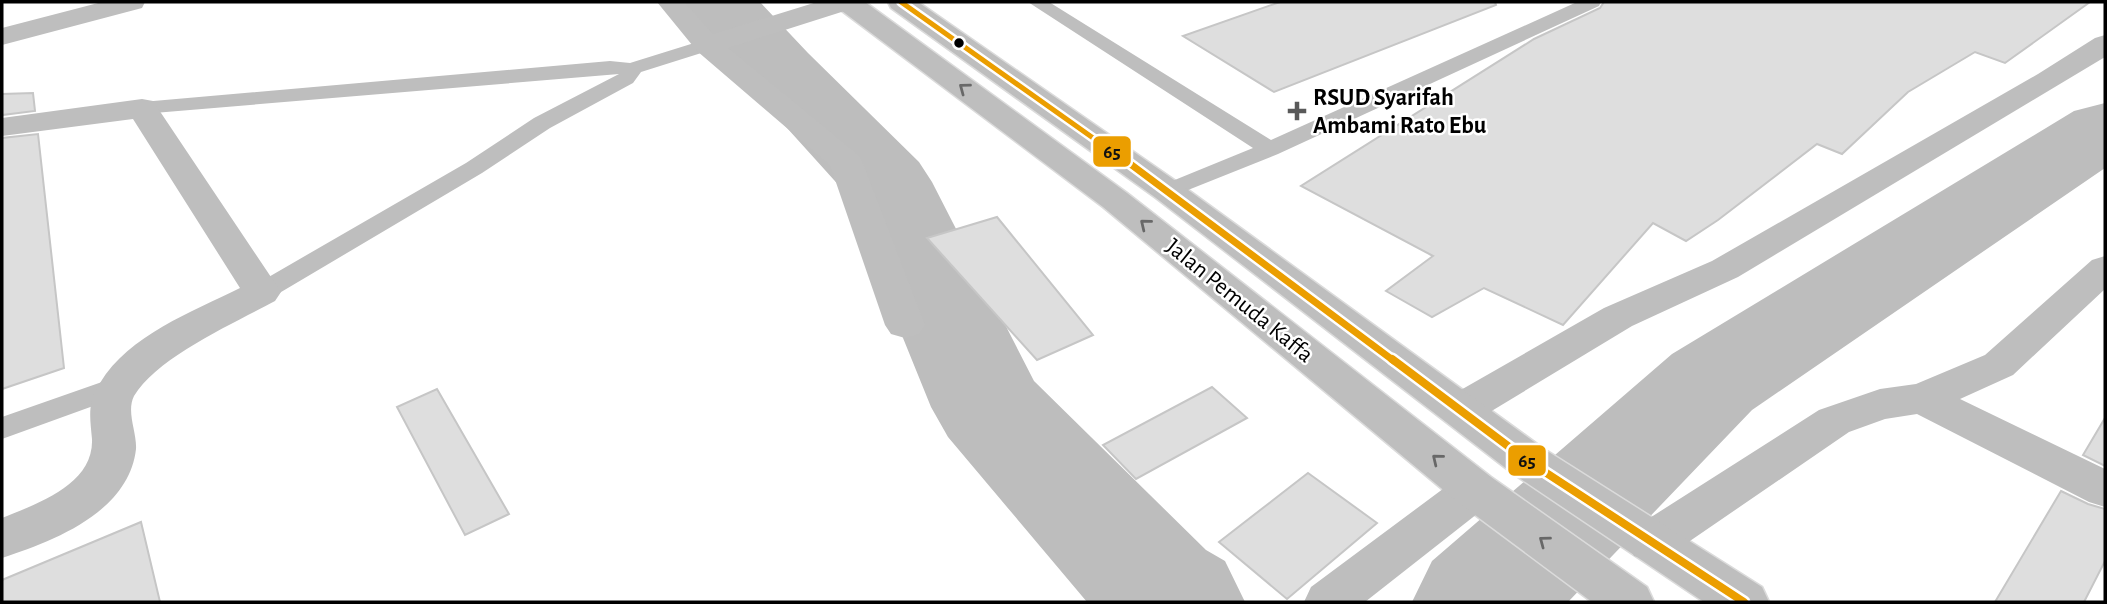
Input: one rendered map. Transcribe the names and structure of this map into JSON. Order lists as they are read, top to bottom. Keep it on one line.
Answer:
{"streets":{"main road":["Jalan Pemuda Kaffa"]},"places":{"health":["RSUD Syarifah Ambami Rato Ebu"]},"lines":["transit line 65"]}
